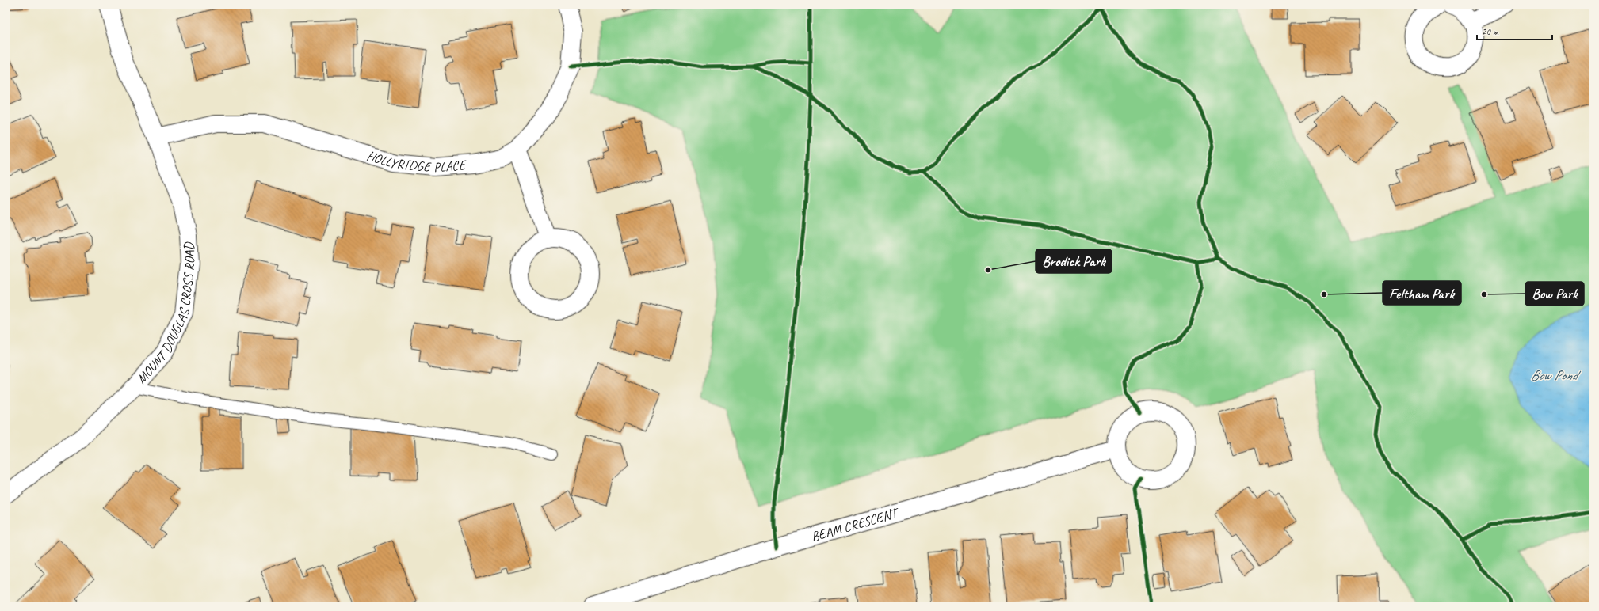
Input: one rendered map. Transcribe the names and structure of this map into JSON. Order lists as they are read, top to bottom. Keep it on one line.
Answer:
{"streets":{"street":["HOLLYRIDGE PLACE","MOUNT DOUGLAS CROSS ROAD","BEAM CRESCENT"]},"crossings":[["HOLLYRIDGE PLACE","MOUNT DOUGLAS CROSS ROAD"]],"water":["Bow Pond"],"places":["Brodick Park","Feltham Park","Bow Park"],"scale_bar":"20 m"}
